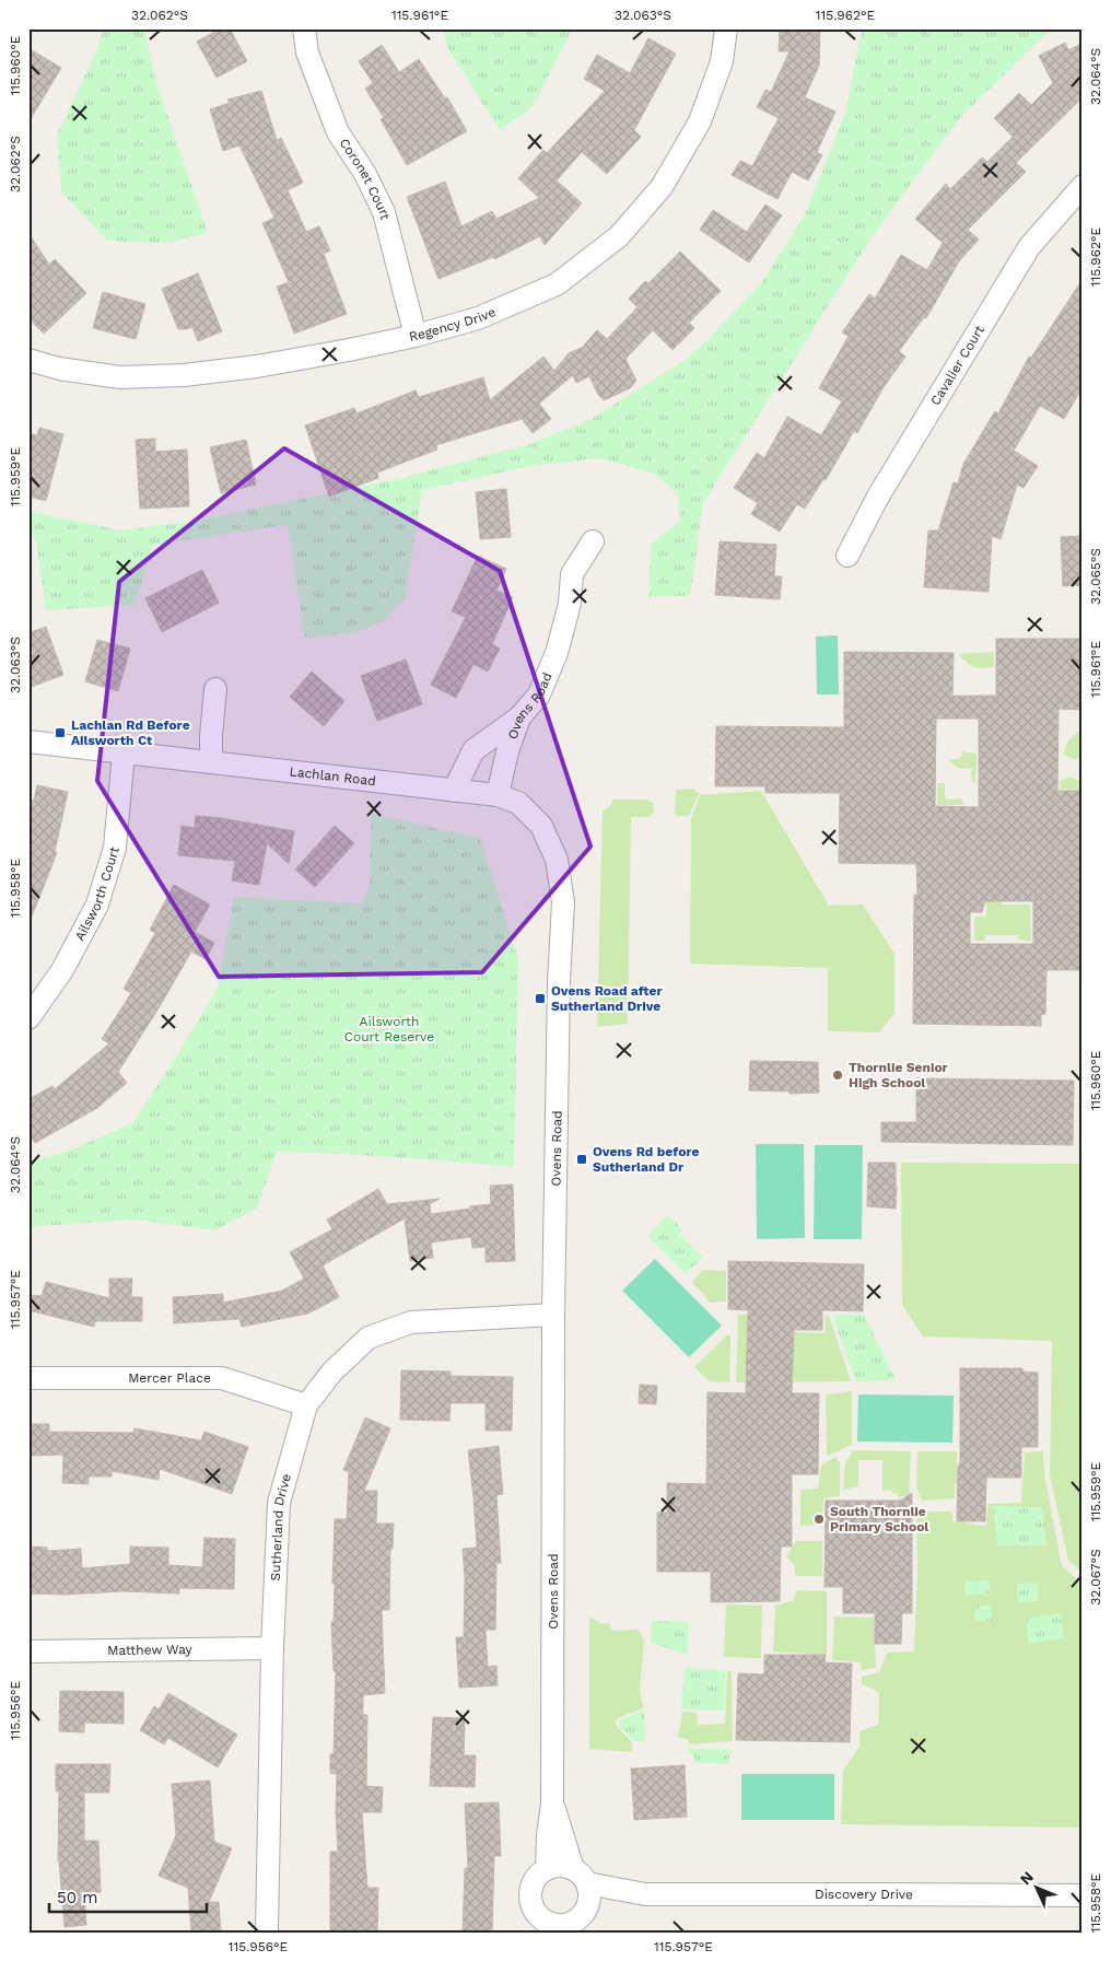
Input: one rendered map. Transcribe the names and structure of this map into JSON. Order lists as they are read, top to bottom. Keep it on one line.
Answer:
{"streets":{"street":["Coronet Court","Regency Drive","Cavalier Court","Ovens Road","Lachlan Road","Ailsworth Court","Mercer Place","Sutherland Drive","Matthew Way","Discovery Drive"]},"crossings":[["Coronet Court","Regency Drive"],["Ovens Road","Lachlan Road"],["Ovens Road","Sutherland Drive"],["Ovens Road","Discovery Drive"],["Lachlan Road","Ailsworth Court"],["Mercer Place","Sutherland Drive"],["Sutherland Drive","Matthew Way"]],"parks":["Ailsworth Court Reserve"],"places":{"transit":["Lachlan Rd Before Ailsworth Ct","Ovens Road after Sutherland Drive","Ovens Rd before Sutherland Dr"],"other":["Thornlie Senior High School","South Thornlie Primary School"]},"scale_bar":"50 m","north":"top left","coordinates":["32.062°S","115.961°E","32.063°S","115.962°E","115.960°E","32.064°S","115.959°E","32.065°S","115.958°E","115.957°E","32.067°S","115.956°E"]}
